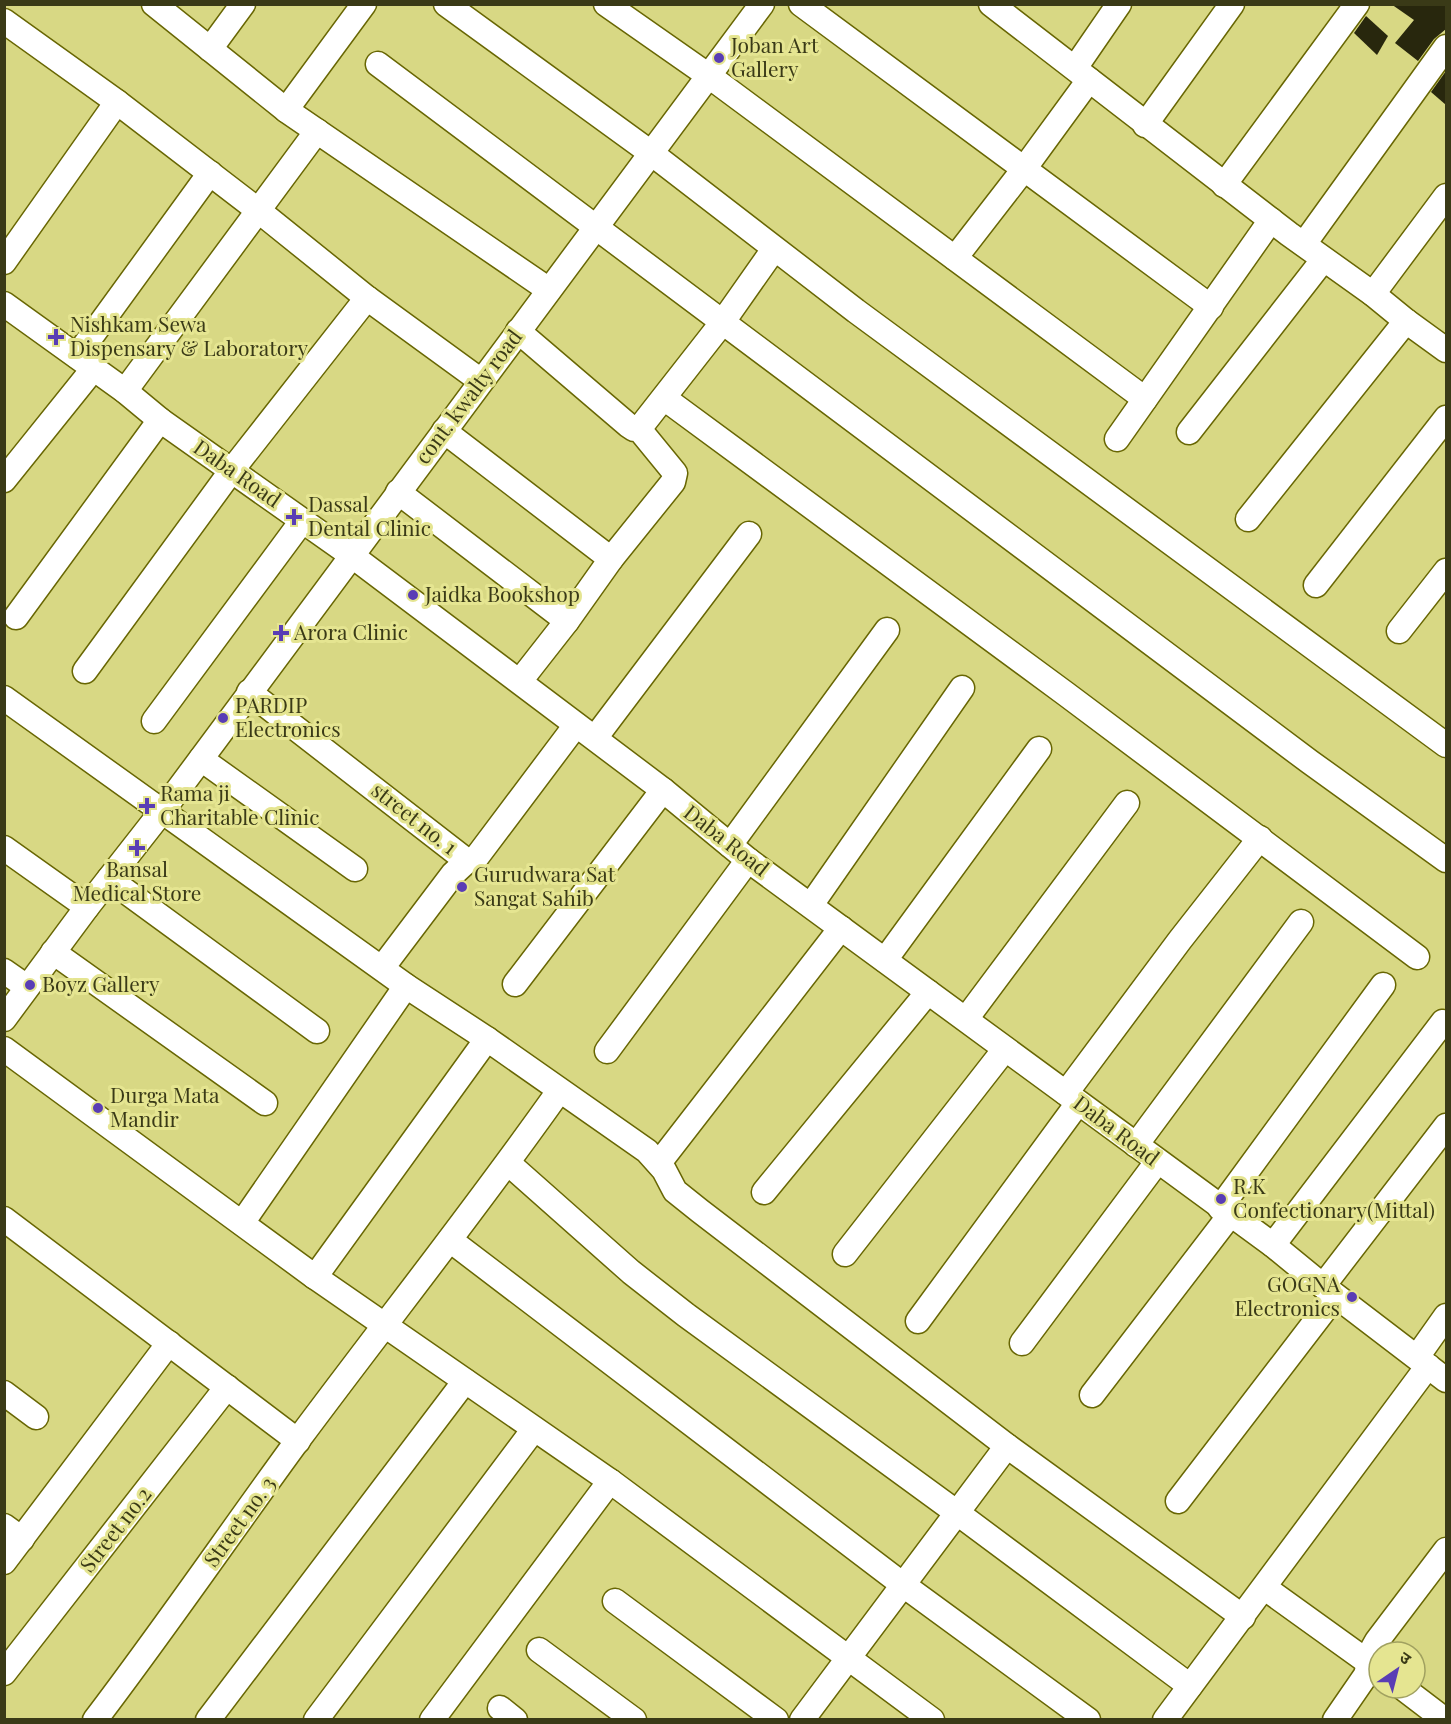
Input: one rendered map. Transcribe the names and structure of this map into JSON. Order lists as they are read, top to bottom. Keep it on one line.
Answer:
{"streets":{"street":["cont. kwalty road","Daba Road","street no. 1","Street no. 3","Street no.2"]},"crossings":[["cont. kwalty road","Daba Road"],["cont. kwalty road","street no. 1"],["Daba Road","street no. 1"]],"places":{"other":["Joban Art Gallery","Jaidka Bookshop","PARDIP Electronics","Gurudwara Sat Sangat Sahib","Boyz Gallery","Durga Mata Mandir","R.K Confectionary(Mittal)","GOGNA Electronics"],"health":["Nishkam Sewa Dispensary & Laboratory","Dassal Dental Clinic","Arora Clinic","Rama ji Charitable Clinic","Bansal Medical Store"]},"north":"top right"}
